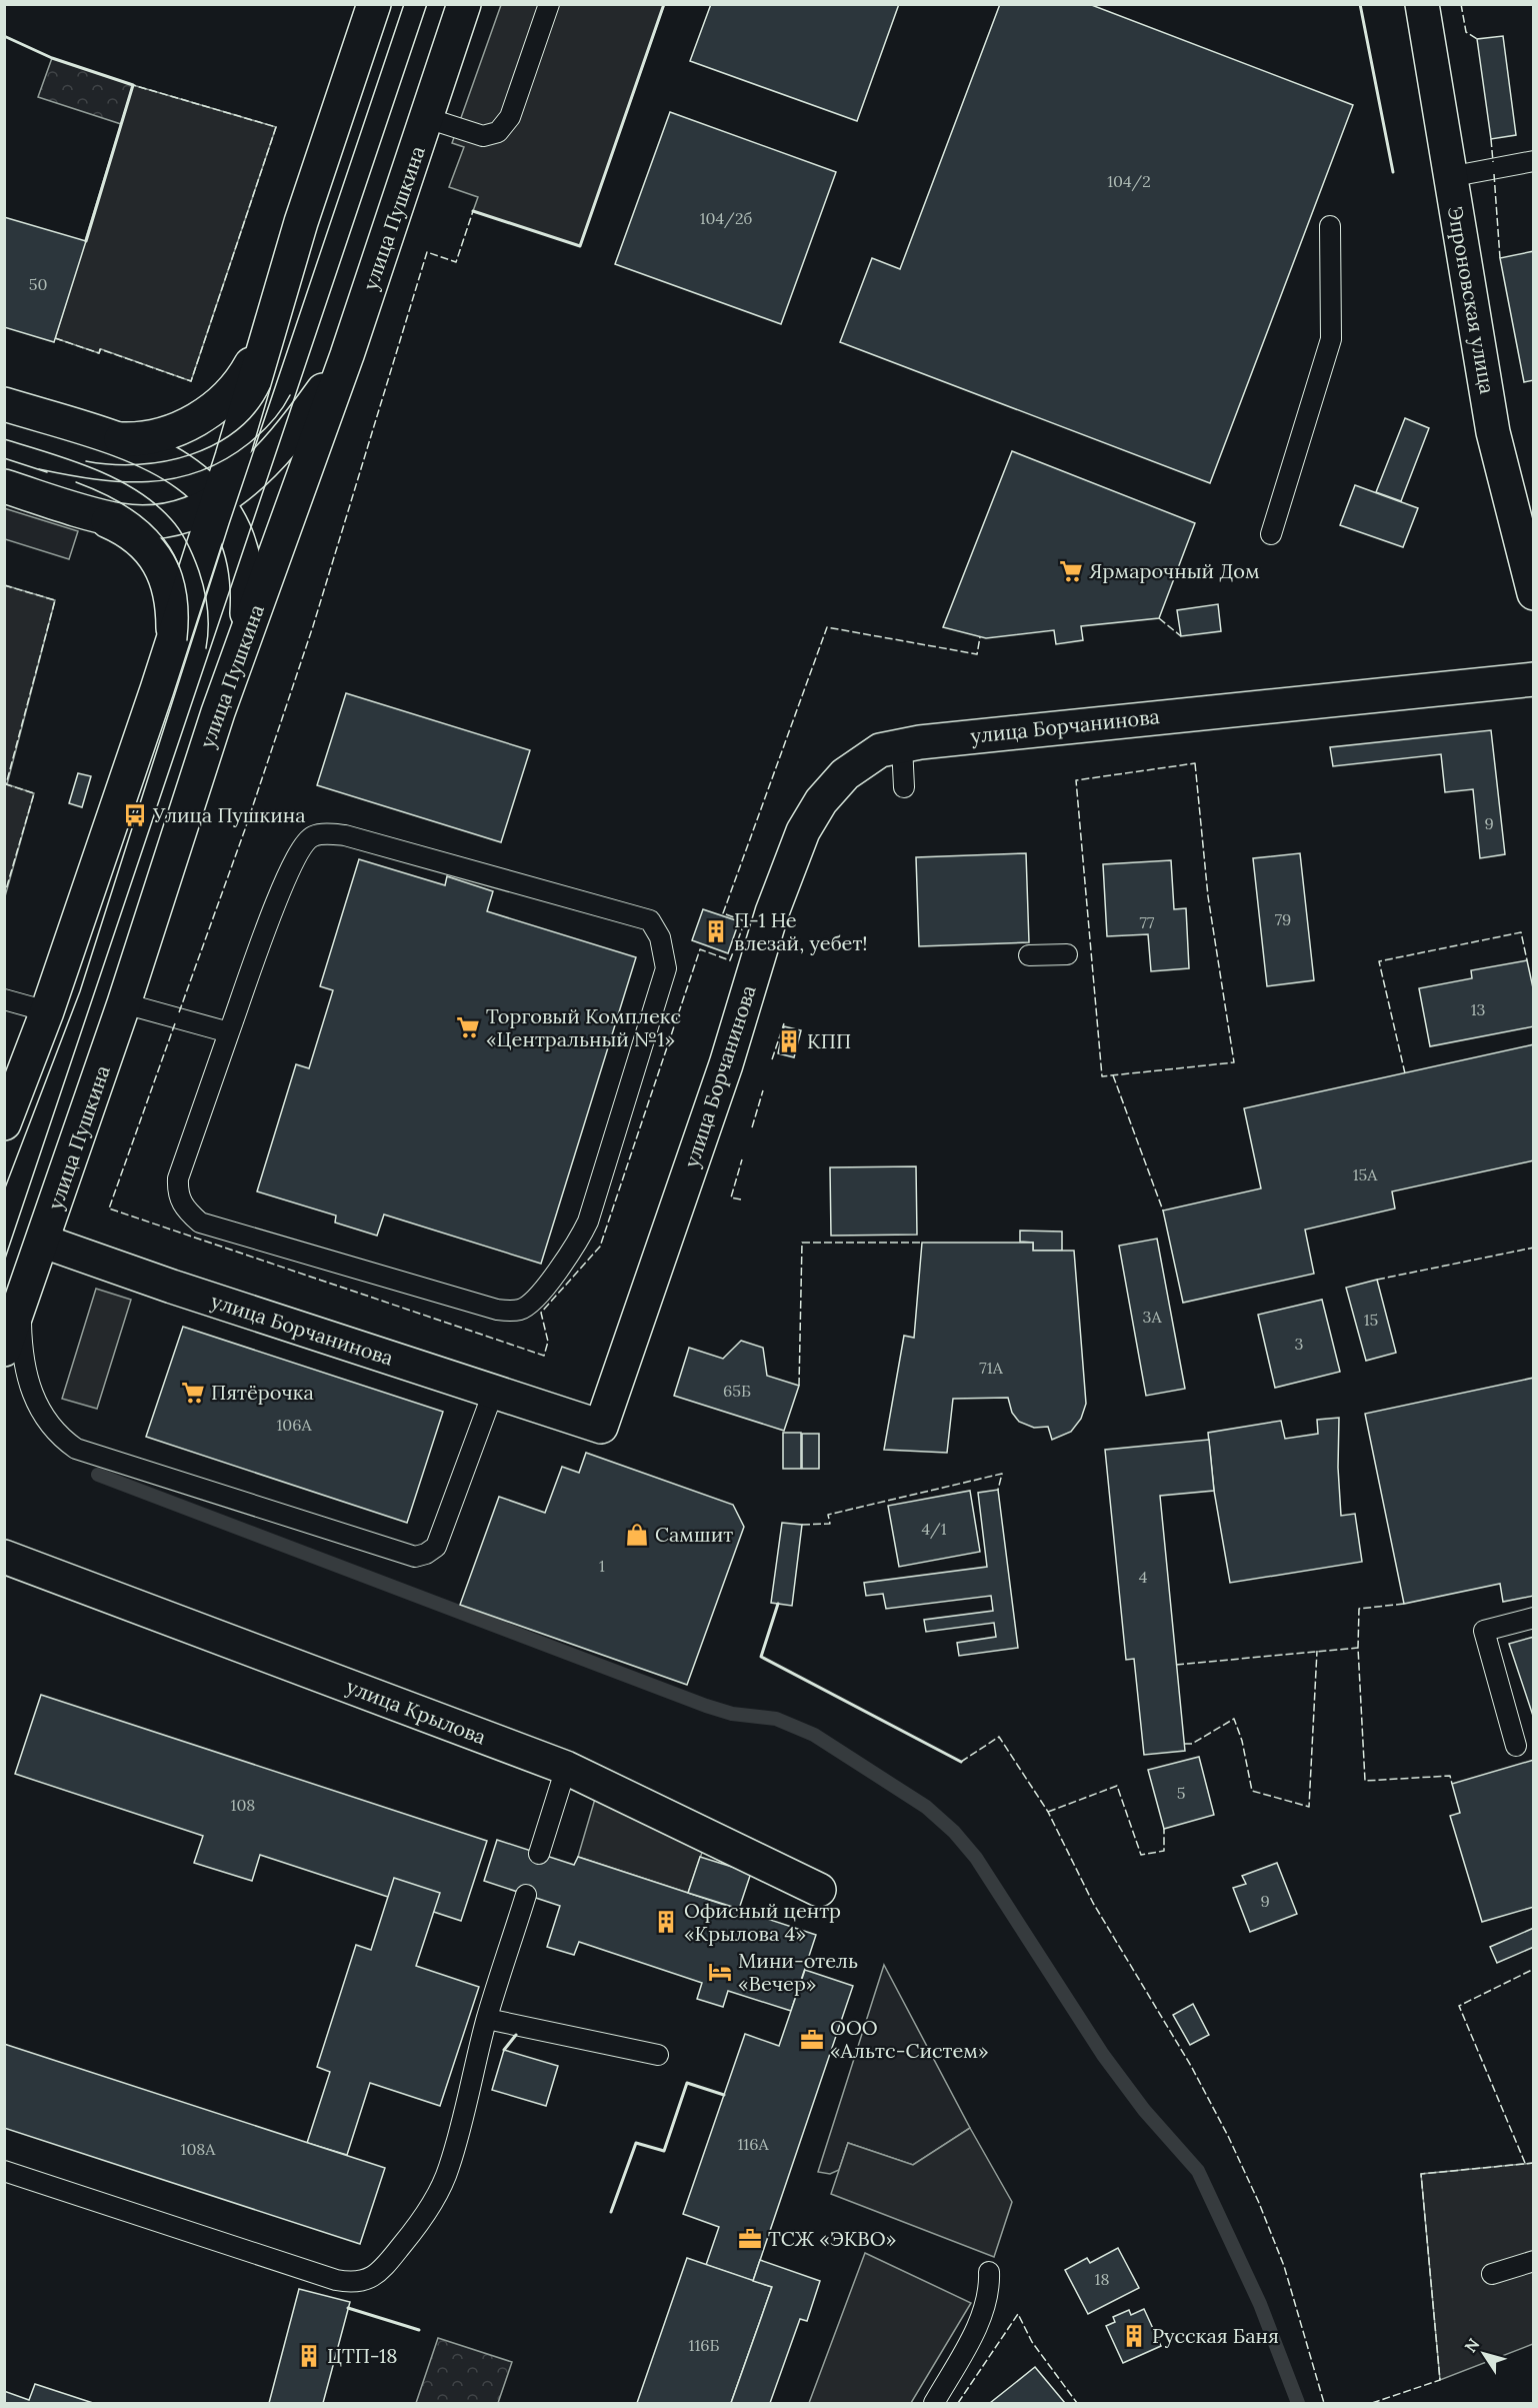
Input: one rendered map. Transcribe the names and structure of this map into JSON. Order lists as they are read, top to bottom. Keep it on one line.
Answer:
{"streets":{"main road":["улица Пушкина","Эпроновская улица","улица Борчанинова","улица Крылова"]},"crossings":[["улица Пушкина","улица Борчанинова"]],"places":{"supermarket":["Ярмарочный Дом","Торговый Комплекс «Центральный №1»","Пятёрочка"],"bus stop":["Улица Пушкина"],"building":["П-1 Не влезай, уебет!","КПП","Офисный центр «Крылова 4»","Русская Баня","ЦТП-18"],"shop":["Самшит"],"hotel":["Мини-отель «Вечер»"],"office":["ООО «Альтс-Систем»","ТСЖ «ЭКВО»"]},"house_numbers":["104/2","104/2б","50","9","79","77","13","15А","3А","15","3","71А","65Б","106А","4/1","1","4","5","108","9","116А","108А","18","116Б"],"north":"top left"}
